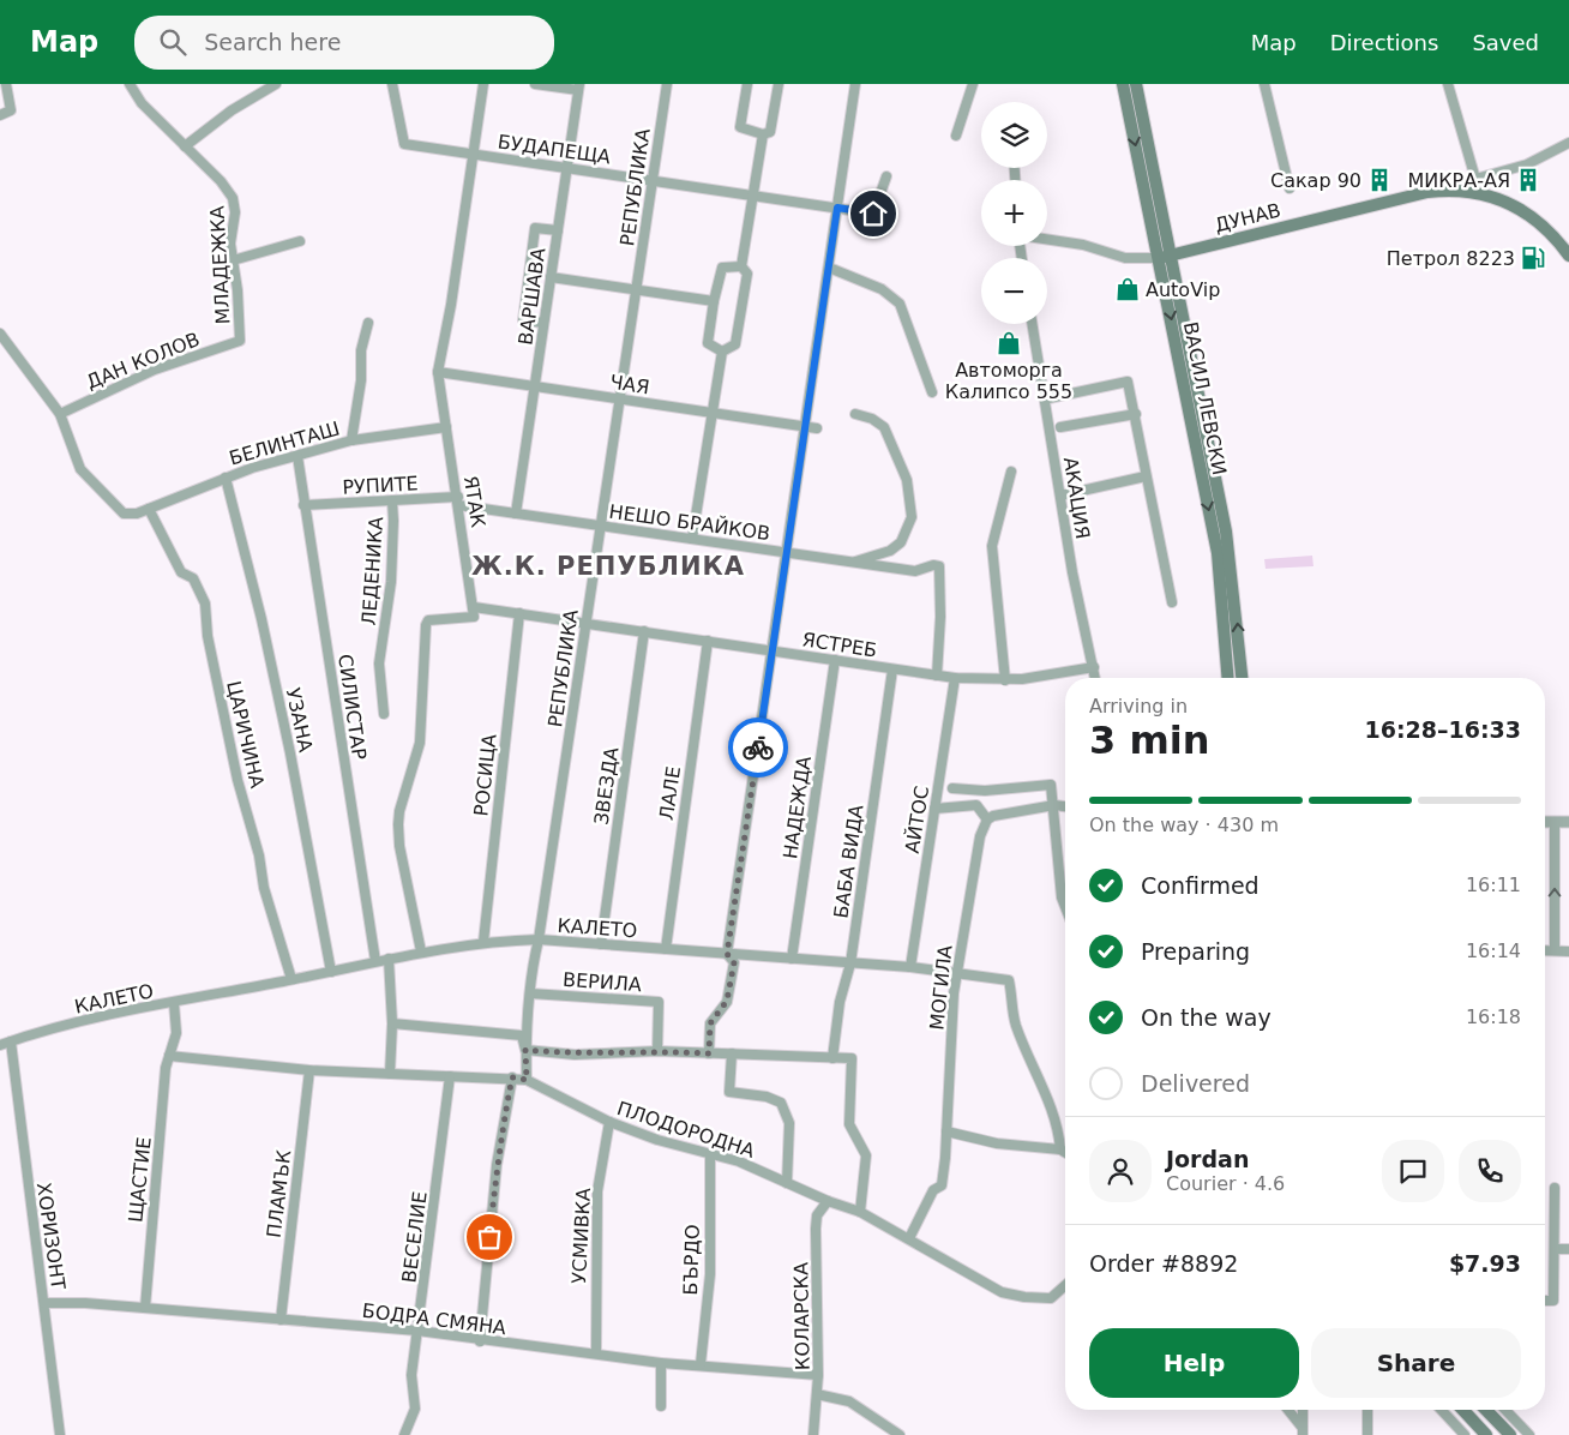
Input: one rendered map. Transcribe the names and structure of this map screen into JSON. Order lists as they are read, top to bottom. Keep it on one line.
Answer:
{"streets":{"main road":["ДУНАВ","ВАСИЛ ЛЕВСКИ"],"street":["БУДАПЕЩА","РЕПУБЛИКА","МЛАДЕЖКА","ВАРШАВА","ДАН КОЛОВ","ЧАЯ","БЕЛИНТАШ","РУПИТЕ","АКАЦИЯ","ЯТАК","НЕШО БРАЙКОВ","ЛЕДЕНИКА","ЯСТРЕБ","СИЛИСТАР","УЗАНА","ЦАРИЧИНА","РОСИЦА","ЗВЕЗДА","ЛАЛЕ","НАДЕЖДА","АЙТОС","БАБА ВИДА","КАЛЕТО","ВЕРИЛА","МОГИЛА","ПЛОДОРОДНА","ЩАСТИЕ","ПЛАМЪК","ХОРИЗОНТ","УСМИВКА","ВЕСЕЛИЕ","БЪРДО","КОЛАРСКА","БОДРА СМЯНА"]},"crossings":[["БУДАПЕЩА","РЕПУБЛИКА"],["БУДАПЕЩА","ВАРШАВА"],["БУДАПЕЩА","ЯТАК"],["РЕПУБЛИКА","ЧАЯ"],["РЕПУБЛИКА","НЕШО БРАЙКОВ"],["РЕПУБЛИКА","ЯСТРЕБ"],["РЕПУБЛИКА","КАЛЕТО"],["РЕПУБЛИКА","ВЕРИЛА"],["РЕПУБЛИКА","ПЛОДОРОДНА"],["ДУНАВ","ВАСИЛ ЛЕВСКИ"],["МЛАДЕЖКА","ДАН КОЛОВ"],["ВАРШАВА","ЧАЯ"],["ВАРШАВА","НЕШО БРАЙКОВ"],["ДАН КОЛОВ","БЕЛИНТАШ"],["ЧАЯ","ЯТАК"],["БЕЛИНТАШ","ЯТАК"],["БЕЛИНТАШ","СИЛИСТАР"],["БЕЛИНТАШ","УЗАНА"],["БЕЛИНТАШ","ЦАРИЧИНА"],["РУПИТЕ","ЯТАК"],["РУПИТЕ","НЕШО БРАЙКОВ"],["РУПИТЕ","ЛЕДЕНИКА"],["РУПИТЕ","СИЛИСТАР"],["АКАЦИЯ","ЯСТРЕБ"],["ЯТАК","НЕШО БРАЙКОВ"],["ЯТАК","ЯСТРЕБ"],["НЕШО БРАЙКОВ","ЯСТРЕБ"],["ЯСТРЕБ","РОСИЦА"],["ЯСТРЕБ","ЗВЕЗДА"],["ЯСТРЕБ","ЛАЛЕ"],["ЯСТРЕБ","НАДЕЖДА"],["ЯСТРЕБ","АЙТОС"],["ЯСТРЕБ","БАБА ВИДА"],["СИЛИСТАР","КАЛЕТО"],["УЗАНА","КАЛЕТО"],["ЦАРИЧИНА","КАЛЕТО"],["РОСИЦА","КАЛЕТО"],["ЗВЕЗДА","КАЛЕТО"],["ЛАЛЕ","КАЛЕТО"],["НАДЕЖДА","КАЛЕТО"],["АЙТОС","КАЛЕТО"],["БАБА ВИДА","КАЛЕТО"],["КАЛЕТО","МОГИЛА"],["КАЛЕТО","ЩАСТИЕ"],["КАЛЕТО","ХОРИЗОНТ"],["МОГИЛА","ПЛОДОРОДНА"],["ПЛОДОРОДНА","ЩАСТИЕ"],["ПЛОДОРОДНА","ПЛАМЪК"],["ПЛОДОРОДНА","УСМИВКА"],["ПЛОДОРОДНА","ВЕСЕЛИЕ"],["ПЛОДОРОДНА","БЪРДО"],["ПЛОДОРОДНА","КОЛАРСКА"],["ЩАСТИЕ","БОДРА СМЯНА"],["ПЛАМЪК","БОДРА СМЯНА"],["ХОРИЗОНТ","БОДРА СМЯНА"],["УСМИВКА","БОДРА СМЯНА"],["ВЕСЕЛИЕ","БОДРА СМЯНА"],["БЪРДО","БОДРА СМЯНА"],["КОЛАРСКА","БОДРА СМЯНА"]],"districts":["Ж.К. РЕПУБЛИКА"],"places":{"building":["Сакар 90","МИКРА-АЯ"],"fuel station":["Петрол 8223"],"shop":["AutoVip","Автоморга Калипсо 555"]},"page":{"header":"Map","search":"Search here","nav":["Map","Directions","Saved"],"map_buttons":["+","−"],"heading":["3 min","Arriving in","16:28–16:33"],"panel":["Jordan","Courier · 4.6","Order #8892","$7.93"],"bar":"On the way · 430 m","list":[["Confirmed","16:11"],["Preparing","16:14"],["On the way","16:18"],"Delivered"],"buttons":["Help","Share"]}}
